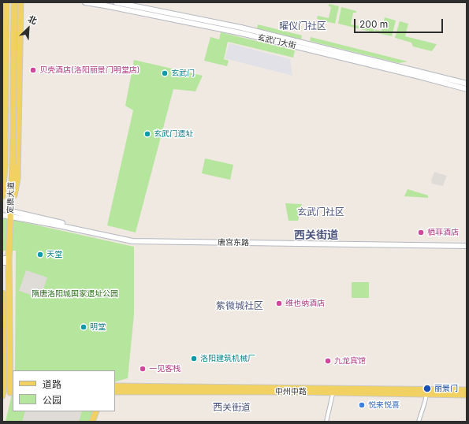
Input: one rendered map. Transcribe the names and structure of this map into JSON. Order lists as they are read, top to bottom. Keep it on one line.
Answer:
{"streets":{"main road":["定鼎大道","中州中路"],"street":["玄武门大街","唐宫东路"]},"crossings":[["定鼎大道","唐宫东路"]],"districts":["曜仪门社区","玄武门社区","西关街道","紫微城社区","西关街道"],"parks":["隋唐洛阳城国家遗址公园"],"places":["贝壳酒店(洛阳丽景门明堂店)","玄武门","玄武门遗址","栖菲酒店","天堂","维也纳酒店","明堂","洛阳建筑机械厂","九龙宾馆","一见客栈","丽景门","悦来悦喜"],"legend":["道路","公园"],"scale_bar":"200 m","north":"top right"}
